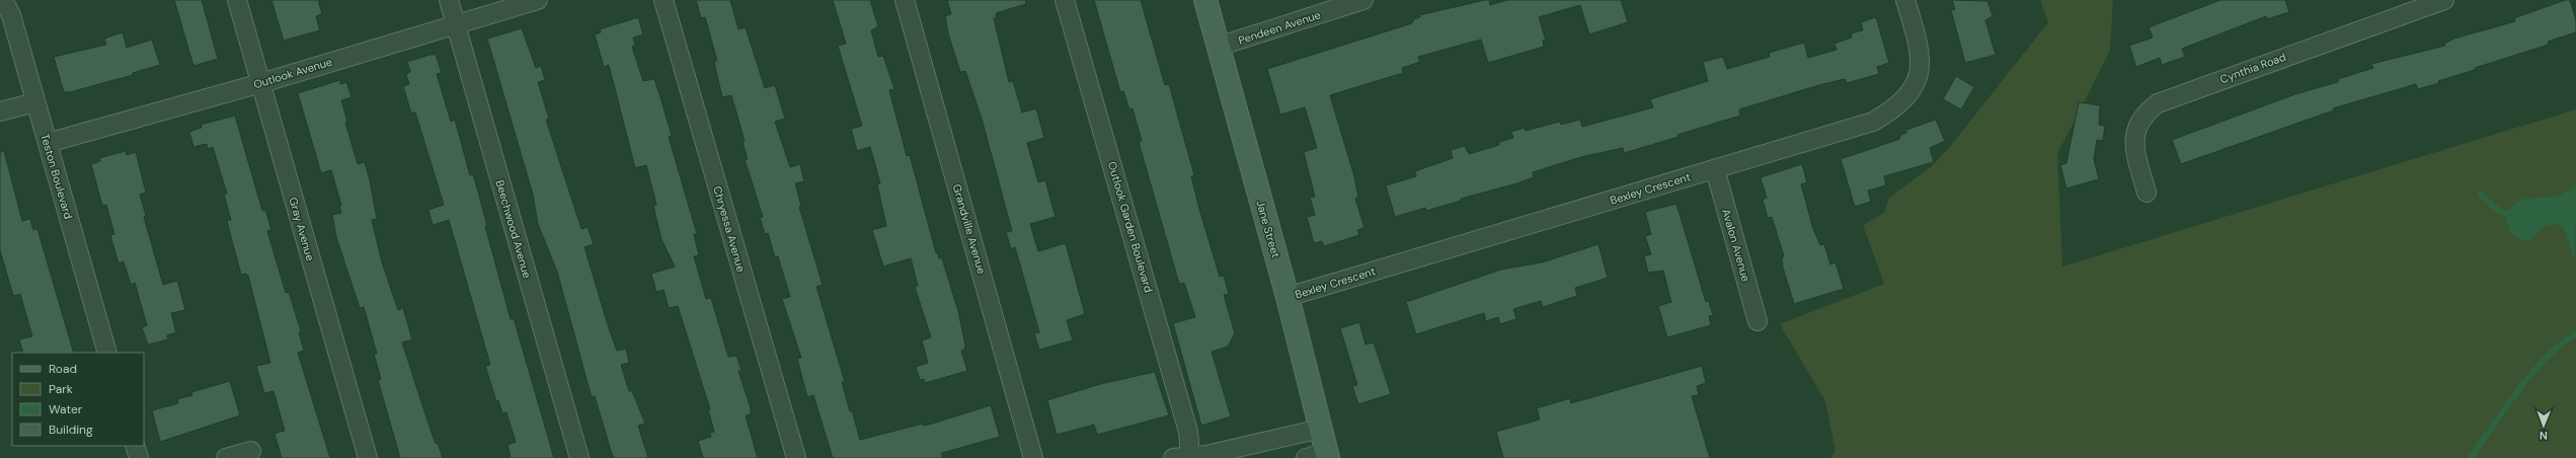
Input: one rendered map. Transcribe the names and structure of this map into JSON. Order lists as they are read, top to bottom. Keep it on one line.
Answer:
{"streets":{"main road":["Jane Street"],"street":["Pendeen Avenue","Cynthia Road","Outlook Avenue","Teston Boulevard","Bexley Crescent","Outlook Garden Boulevard","Gray Avenue","Beechwood Avenue","Chryessa Avenue","Grandville Avenue","Avalon Avenue"]},"crossings":[["Pendeen Avenue","Jane Street"],["Outlook Avenue","Teston Boulevard"],["Outlook Avenue","Gray Avenue"],["Outlook Avenue","Beechwood Avenue"],["Bexley Crescent","Jane Street"],["Bexley Crescent","Avalon Avenue"]],"legend":["Road","Park","Water","Building"],"north":"bottom"}
